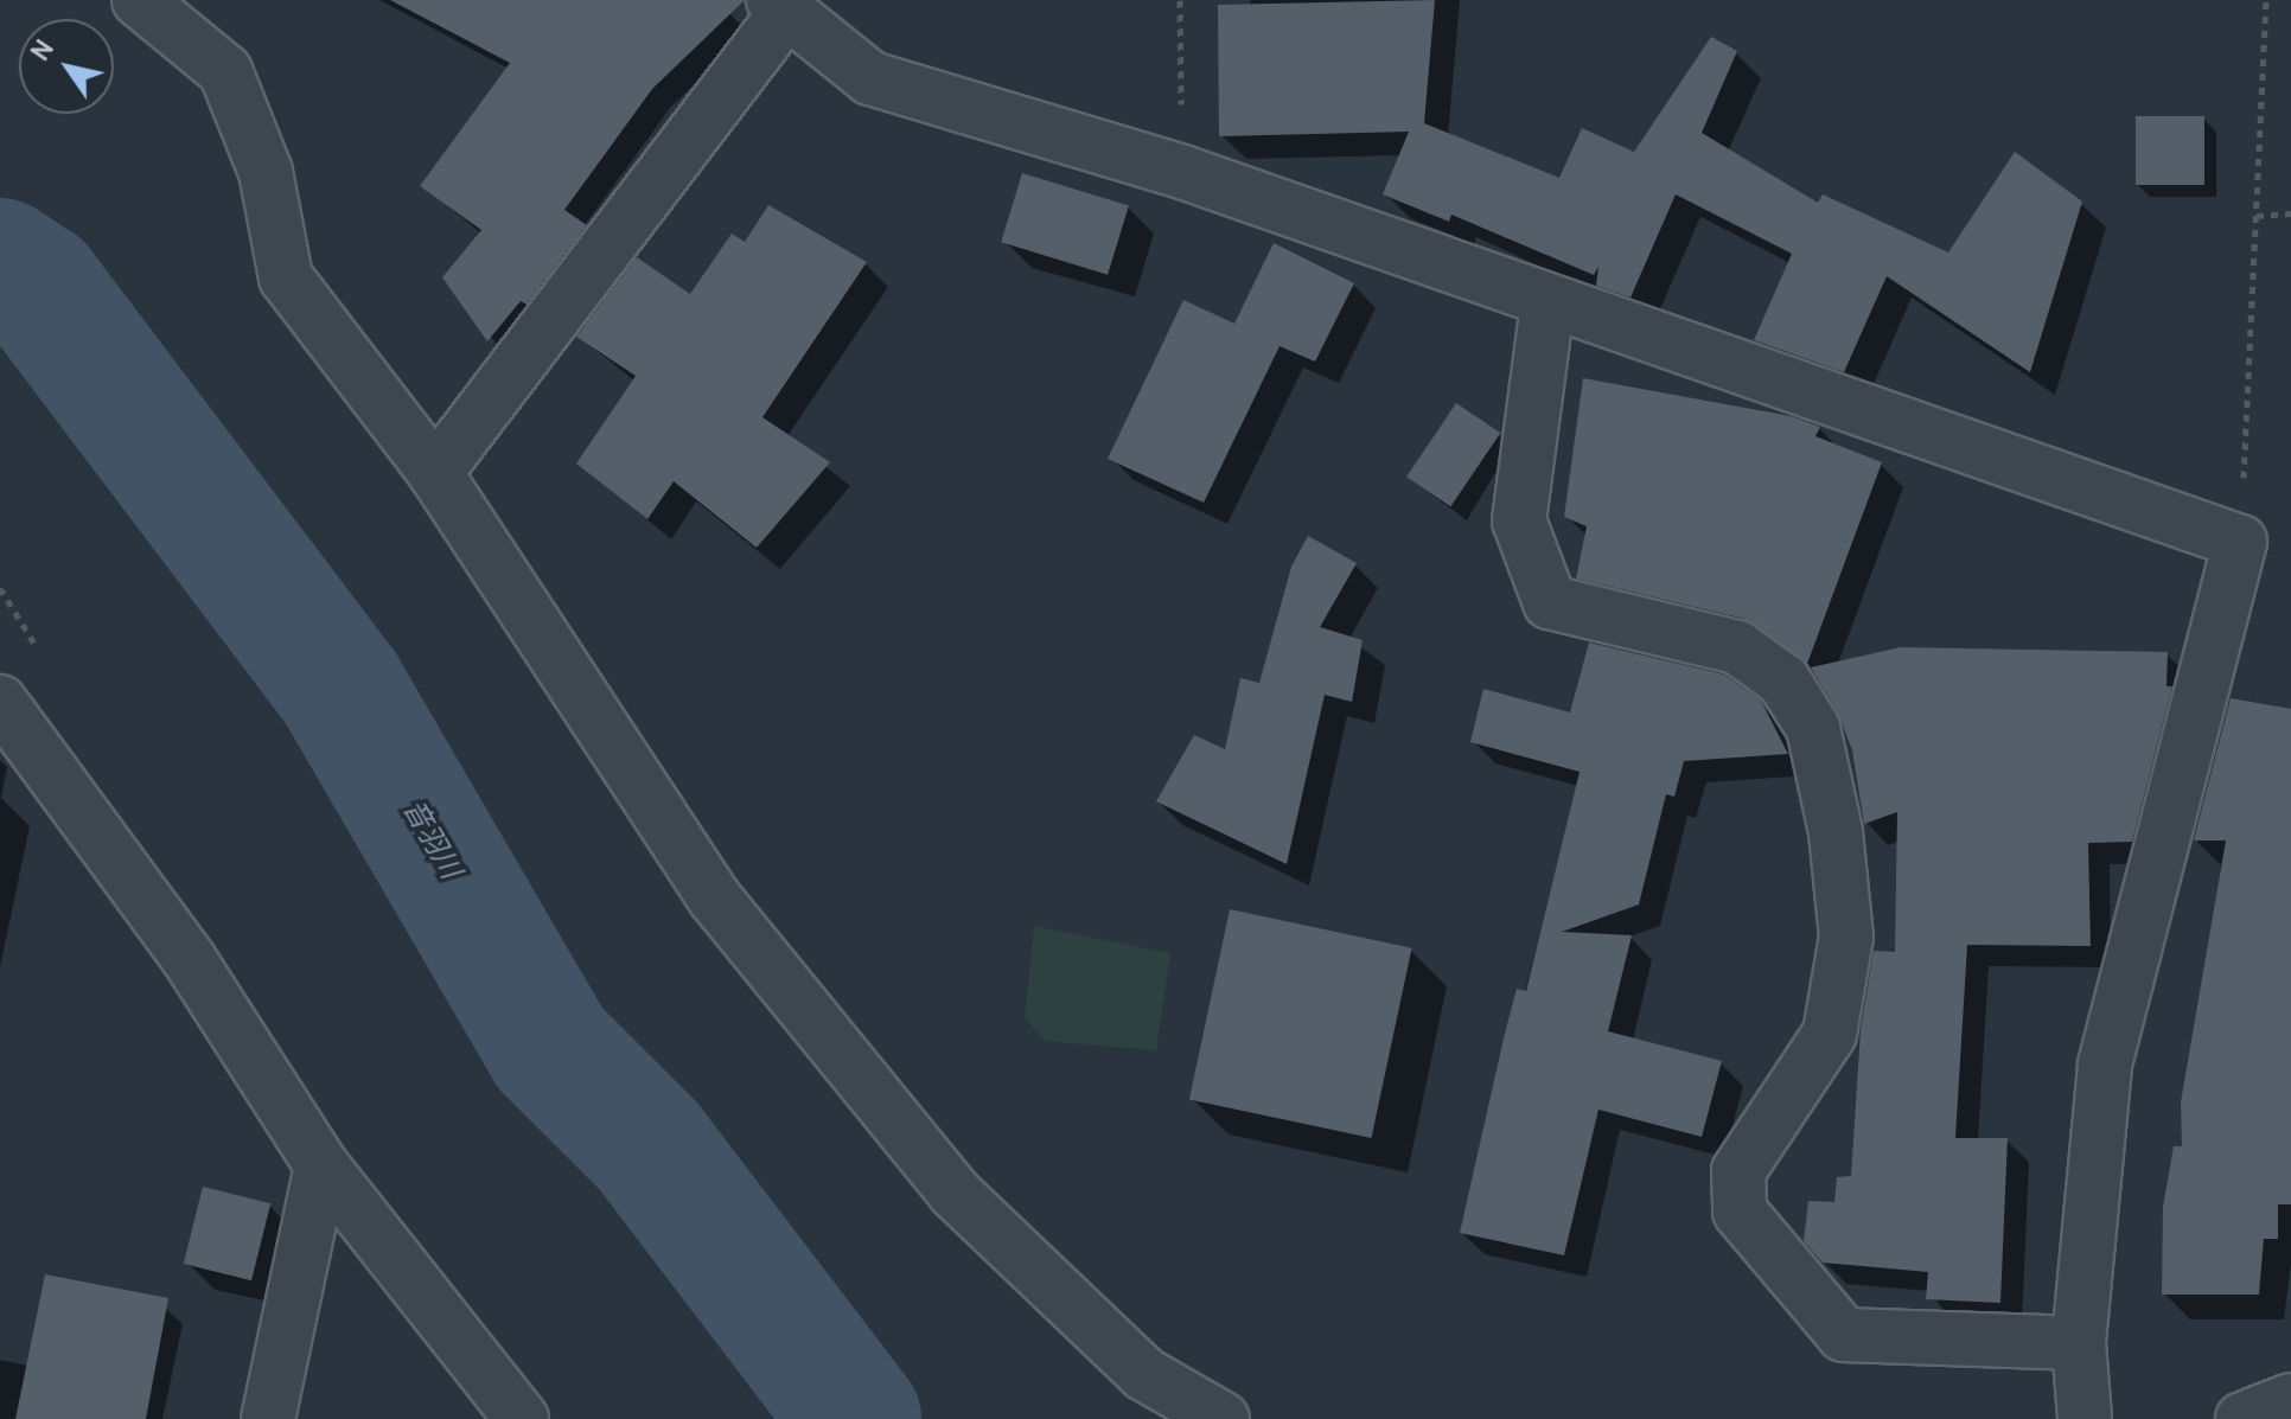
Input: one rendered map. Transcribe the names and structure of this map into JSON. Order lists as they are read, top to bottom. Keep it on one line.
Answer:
{"water":["音羽川"],"north":"top left"}
